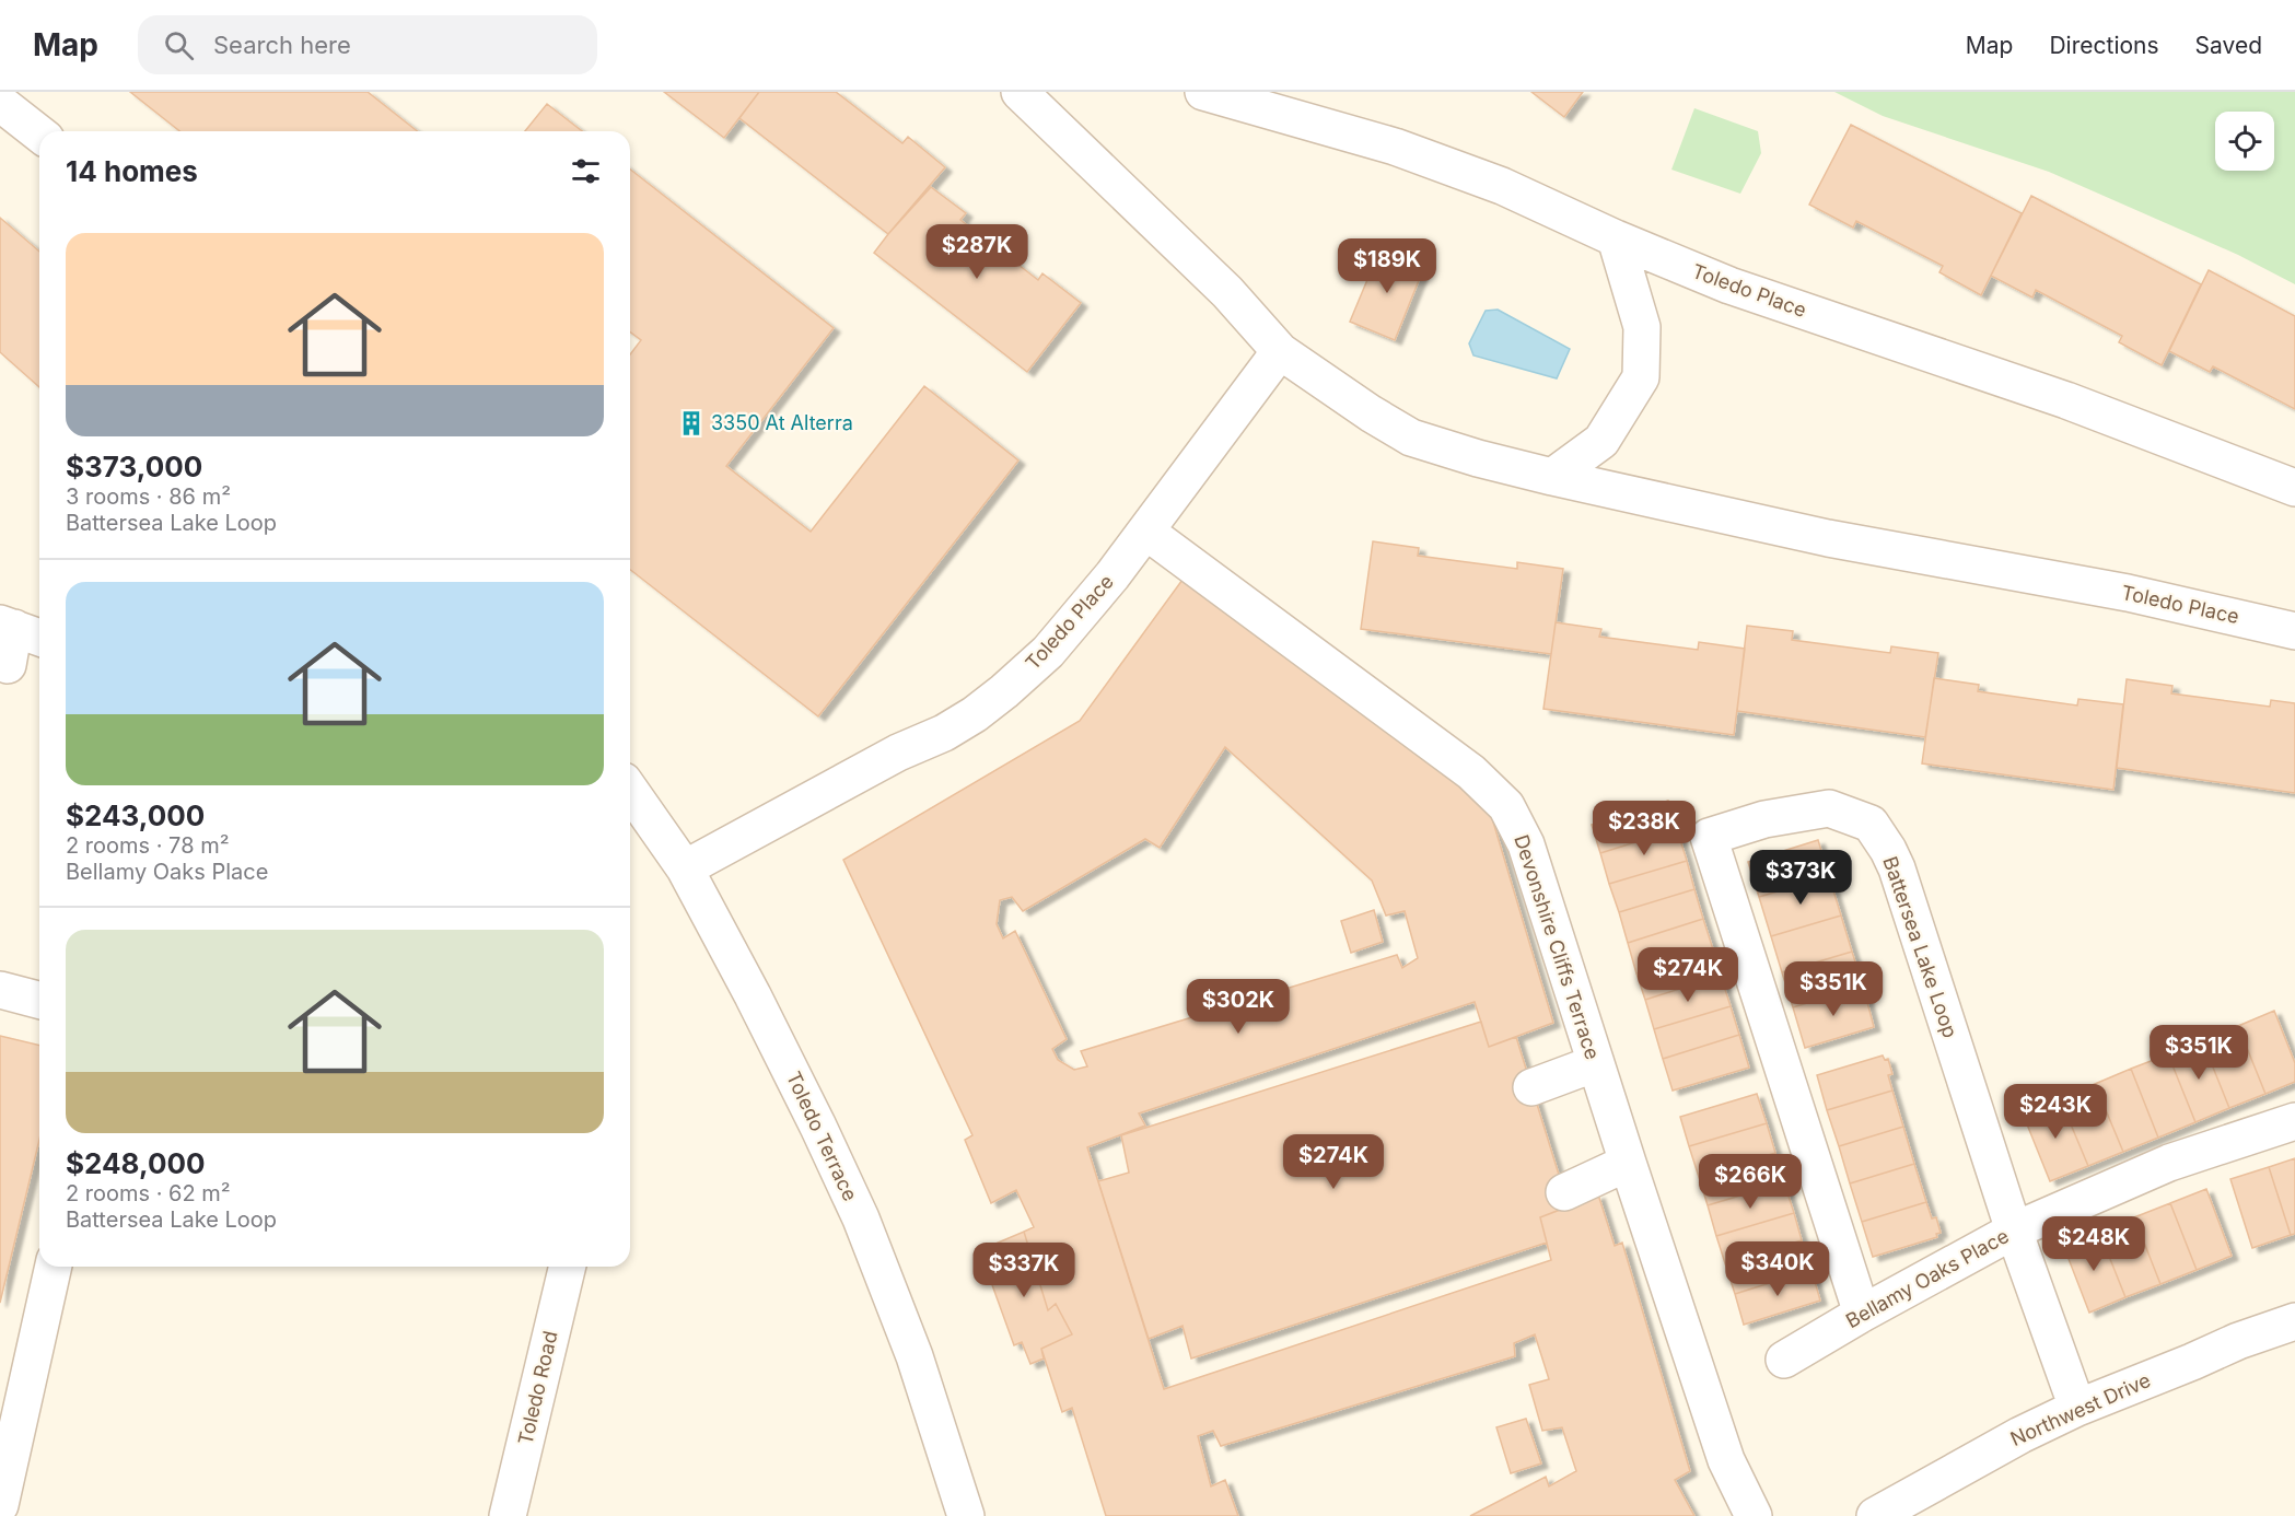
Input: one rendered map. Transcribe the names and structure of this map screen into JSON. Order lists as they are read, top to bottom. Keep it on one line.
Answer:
{"streets":{"street":["Toledo Place","Devonshire Cliffs Terrace","Battersea Lake Loop","Toledo Terrace","Bellamy Oaks Place","Toledo Road","Northwest Drive"]},"crossings":[["Toledo Place","Devonshire Cliffs Terrace"],["Toledo Place","Toledo Terrace"],["Battersea Lake Loop","Bellamy Oaks Place"],["Battersea Lake Loop","Northwest Drive"]],"places":{"building":["3350 At Alterra"]},"page":{"header":"Map","search":"Search here","nav":["Map","Directions","Saved"],"heading":"14 homes","list":[{"name":"$373,000","note":"3 rooms · 86 m² · Battersea Lake Loop"},{"name":"$243,000","note":"2 rooms · 78 m² · Bellamy Oaks Place"},{"name":"$248,000","note":"2 rooms · 62 m² · Battersea Lake Loop"}],"price":["$287K","$189K","$238K","$373K","$274K","$351K","$302K","$351K","$243K","$274K","$266K","$248K","$340K","$337K"]}}
